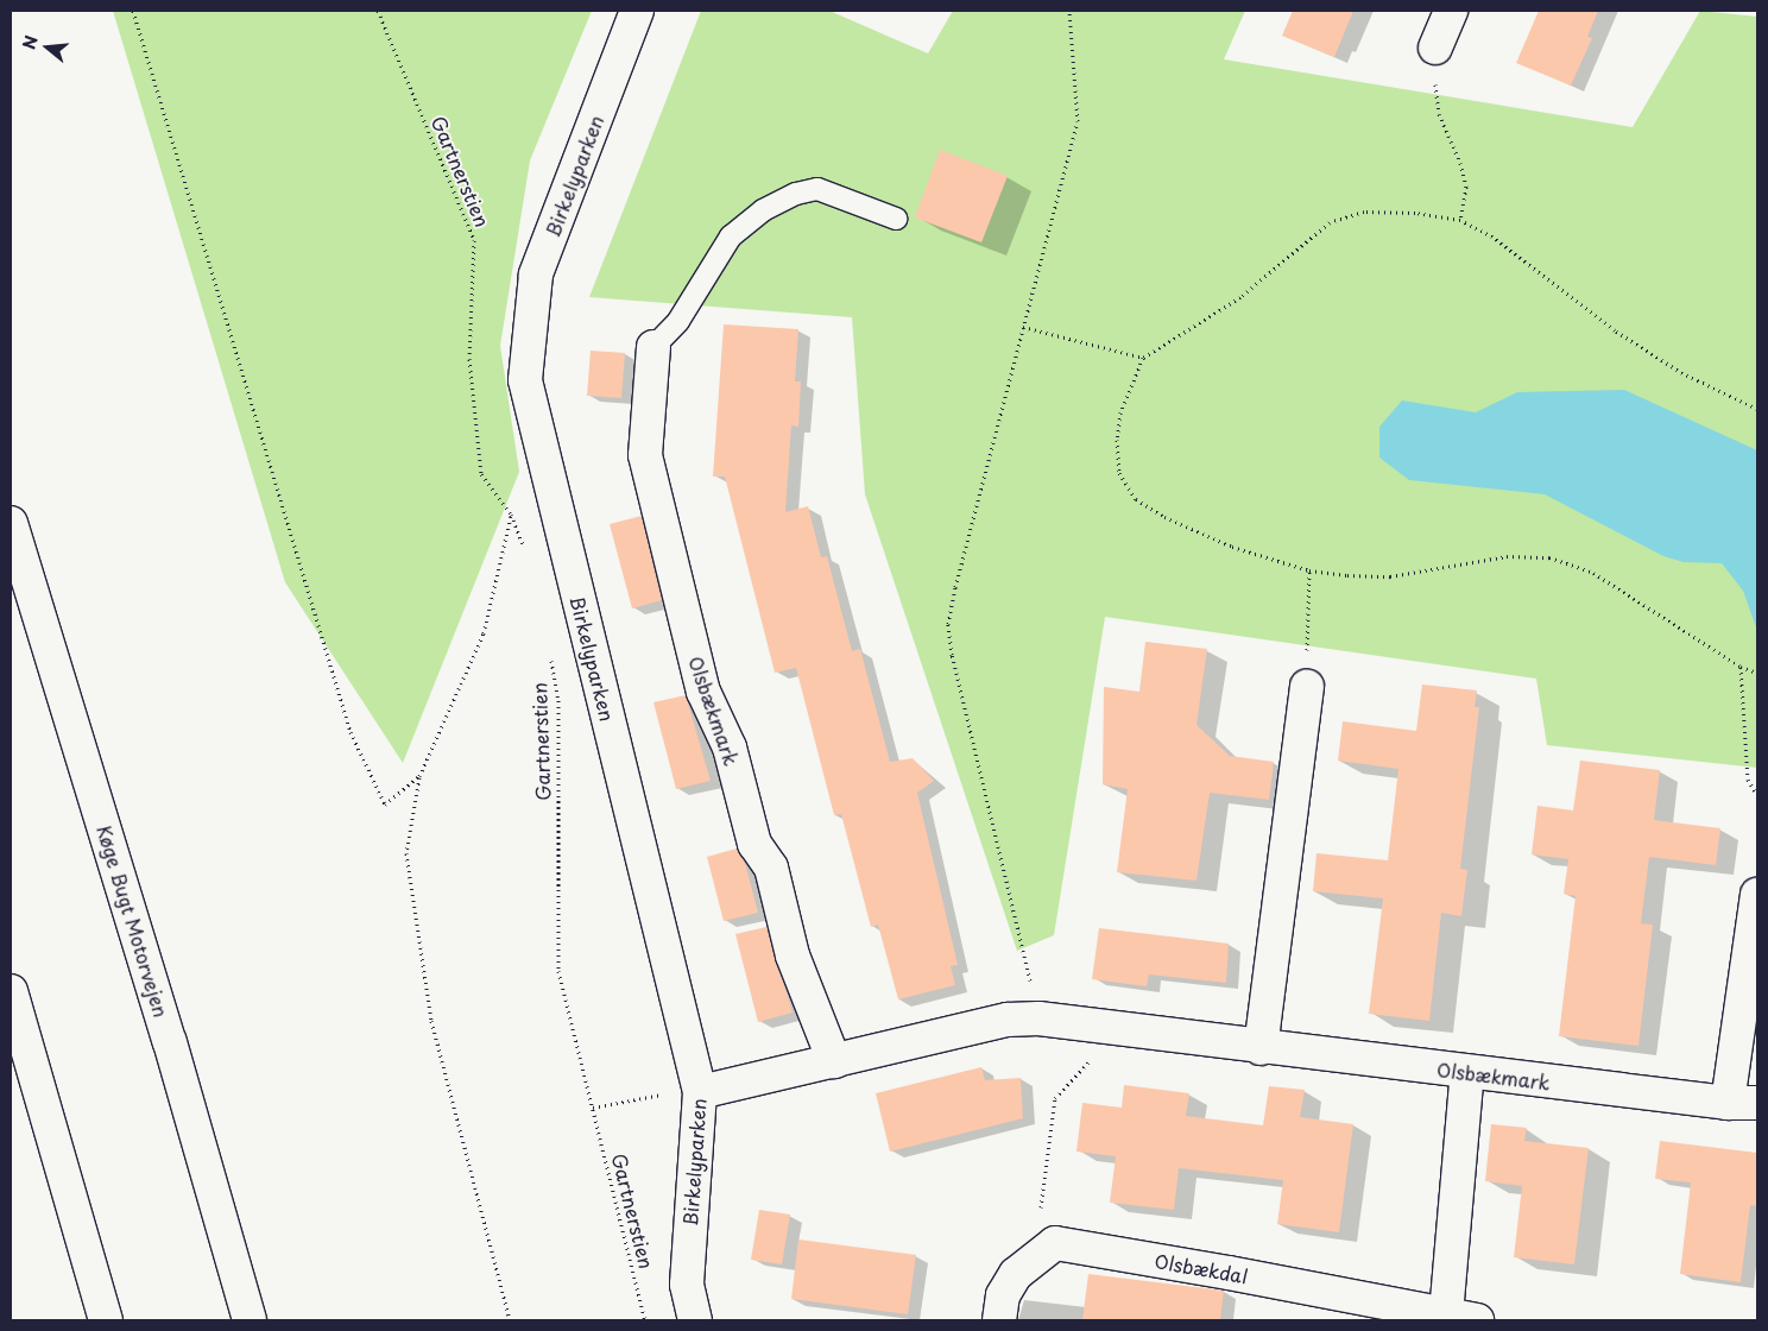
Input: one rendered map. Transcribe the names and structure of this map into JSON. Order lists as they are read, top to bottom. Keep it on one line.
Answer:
{"streets":{"main road":["Birkelyparken","Olsbækmark","Køge Bugt Motorvejen","Olsbækdal"],"path":["Gartnerstien"]},"crossings":[["Birkelyparken","Olsbækmark"],["Olsbækmark","Olsbækdal"]],"north":"left"}
